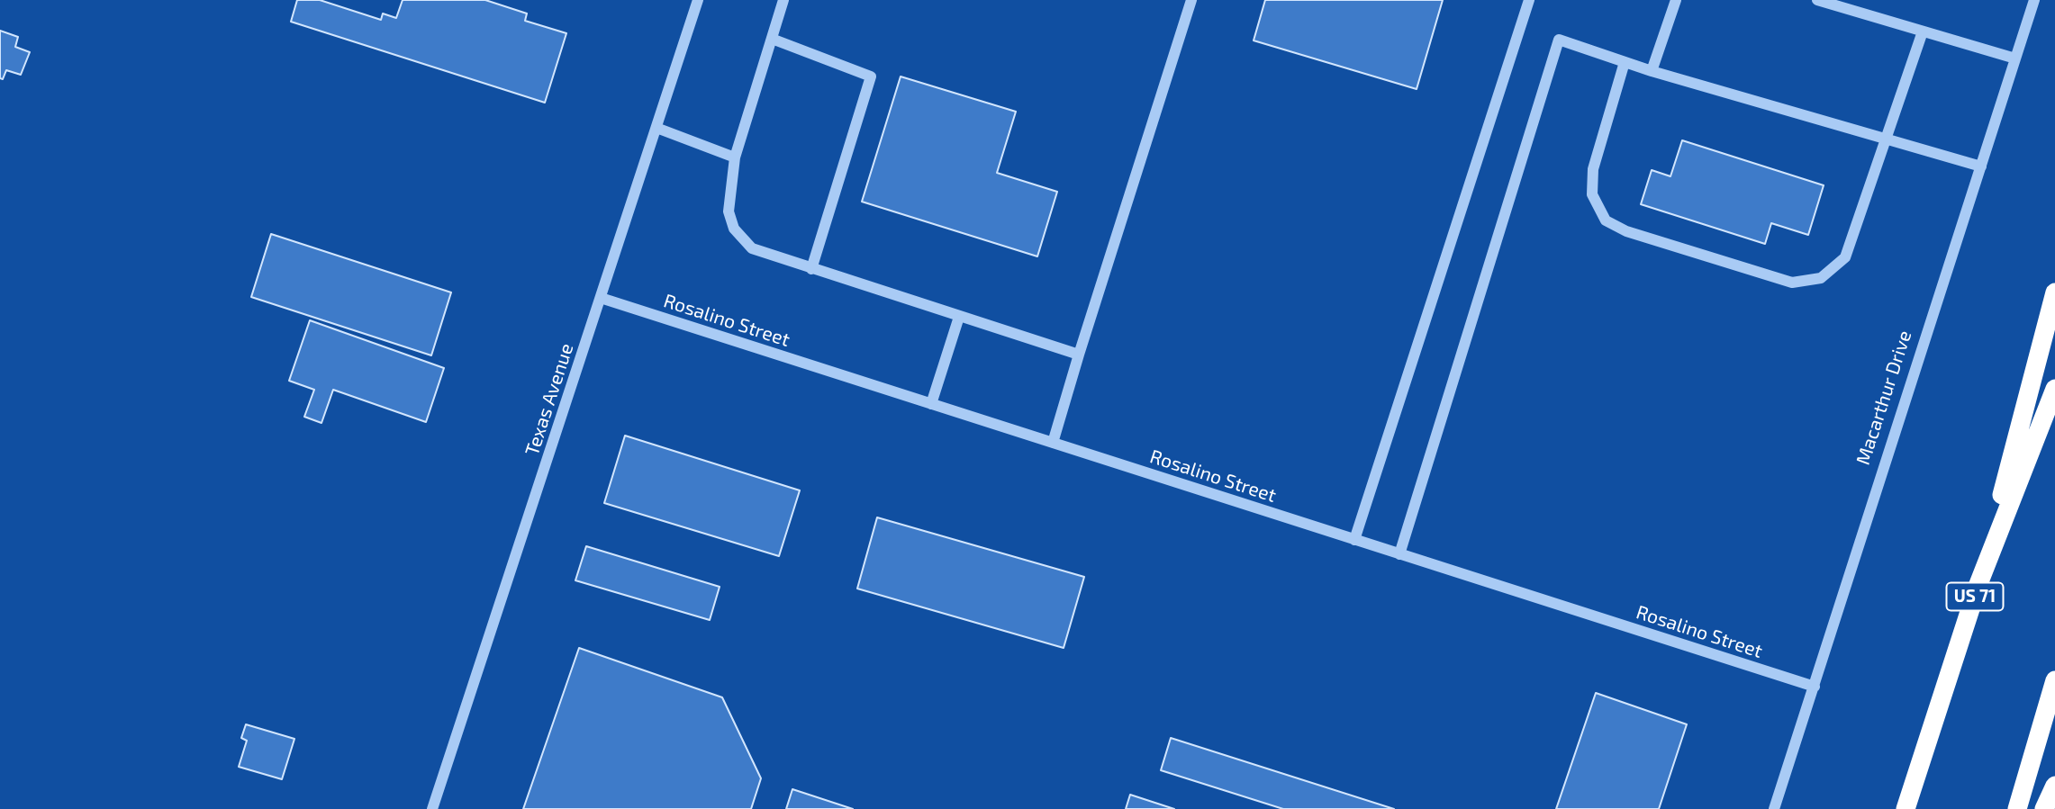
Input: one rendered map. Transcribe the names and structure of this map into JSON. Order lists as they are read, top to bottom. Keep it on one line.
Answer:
{"streets":{"highway":["US 71"],"street":["Rosalino Street","Macarthur Drive","Texas Avenue"]},"crossings":[["Rosalino Street","Macarthur Drive"],["Rosalino Street","Texas Avenue"]]}
